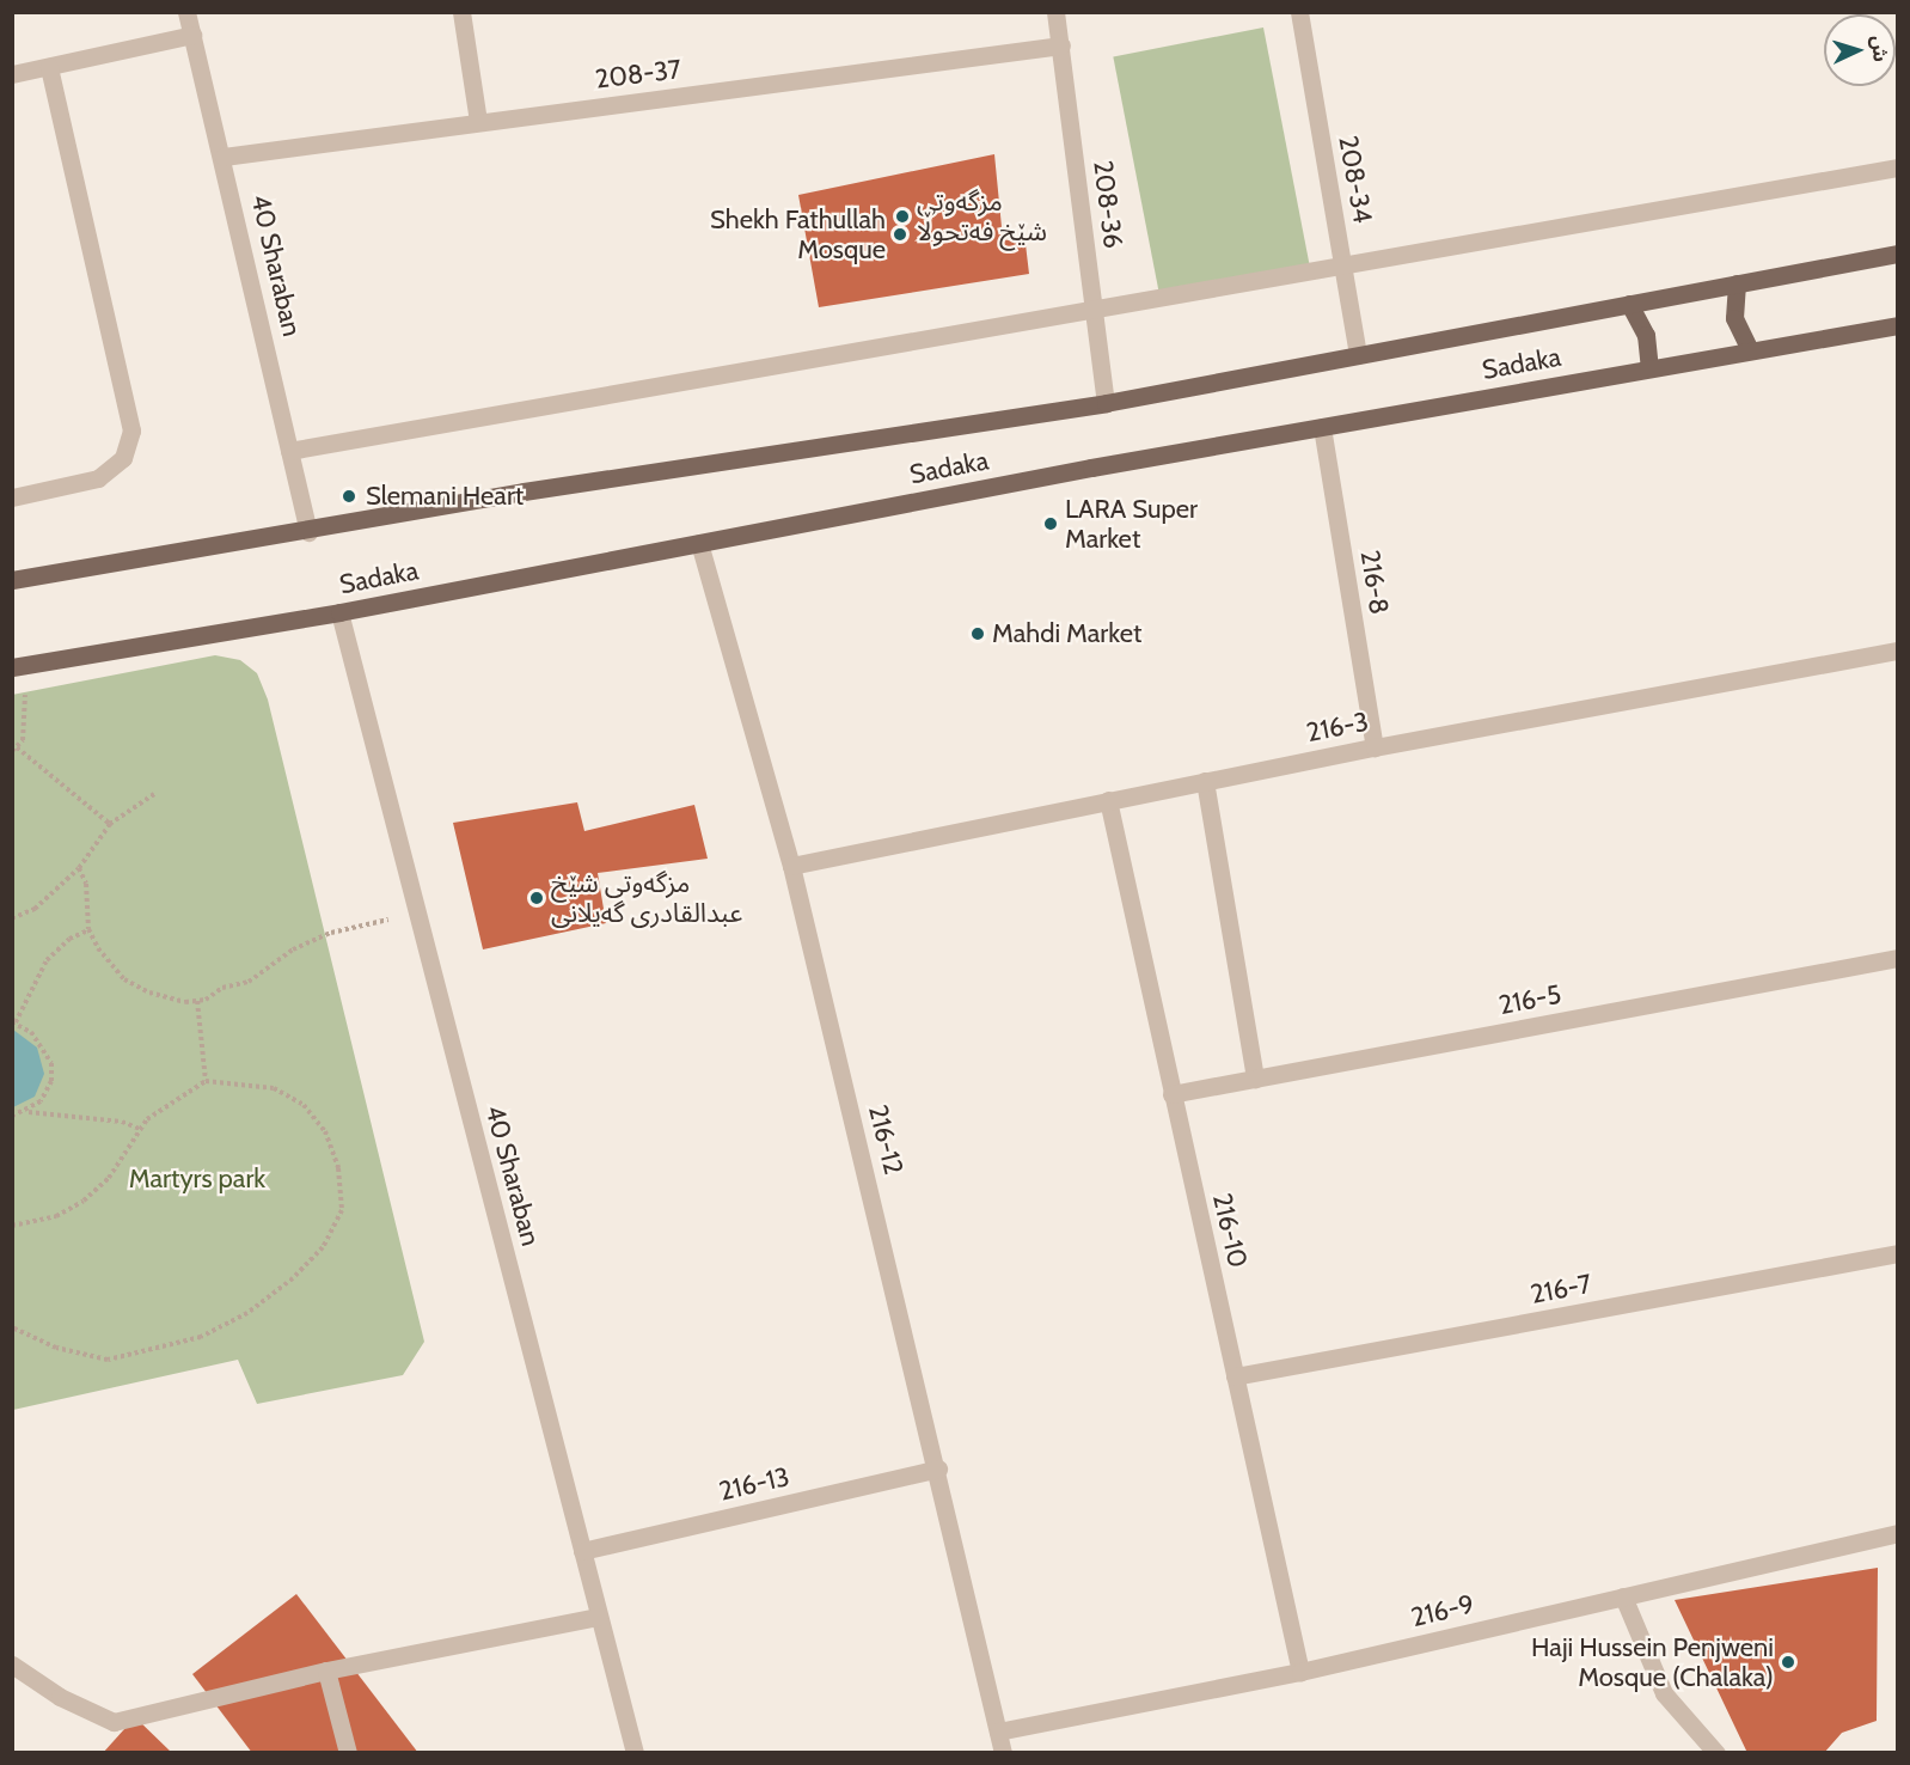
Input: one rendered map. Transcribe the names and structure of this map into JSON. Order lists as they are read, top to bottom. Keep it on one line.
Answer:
{"streets":{"main road":["Sadaka"],"street":["208-37","208-34","208-36","40 Sharaban","216-8","216-3","216-5","216-12","216-10","216-7","216-13","216-9"]},"crossings":[["208-37","208-36"],["208-37","40 Sharaban"],["208-34","Sadaka"],["208-36","Sadaka"],["40 Sharaban","Sadaka"],["40 Sharaban","216-13"],["Sadaka","216-8"],["Sadaka","216-12"],["216-8","216-3"],["216-3","216-12"],["216-3","216-10"],["216-5","216-10"],["216-12","216-13"],["216-12","216-9"],["216-10","216-7"],["216-10","216-9"]],"parks":["Martyrs park"],"places":["مزگەوتی شێخ فەتحوڵا","Shekh Fathullah Mosque","Slemani Heart","LARA Super Market","Mahdi Market","مزگەوتی شێخ عبدالقادری گەیلانی","Haji Hussein Penjweni Mosque (Chalaka)"],"north":"right"}
